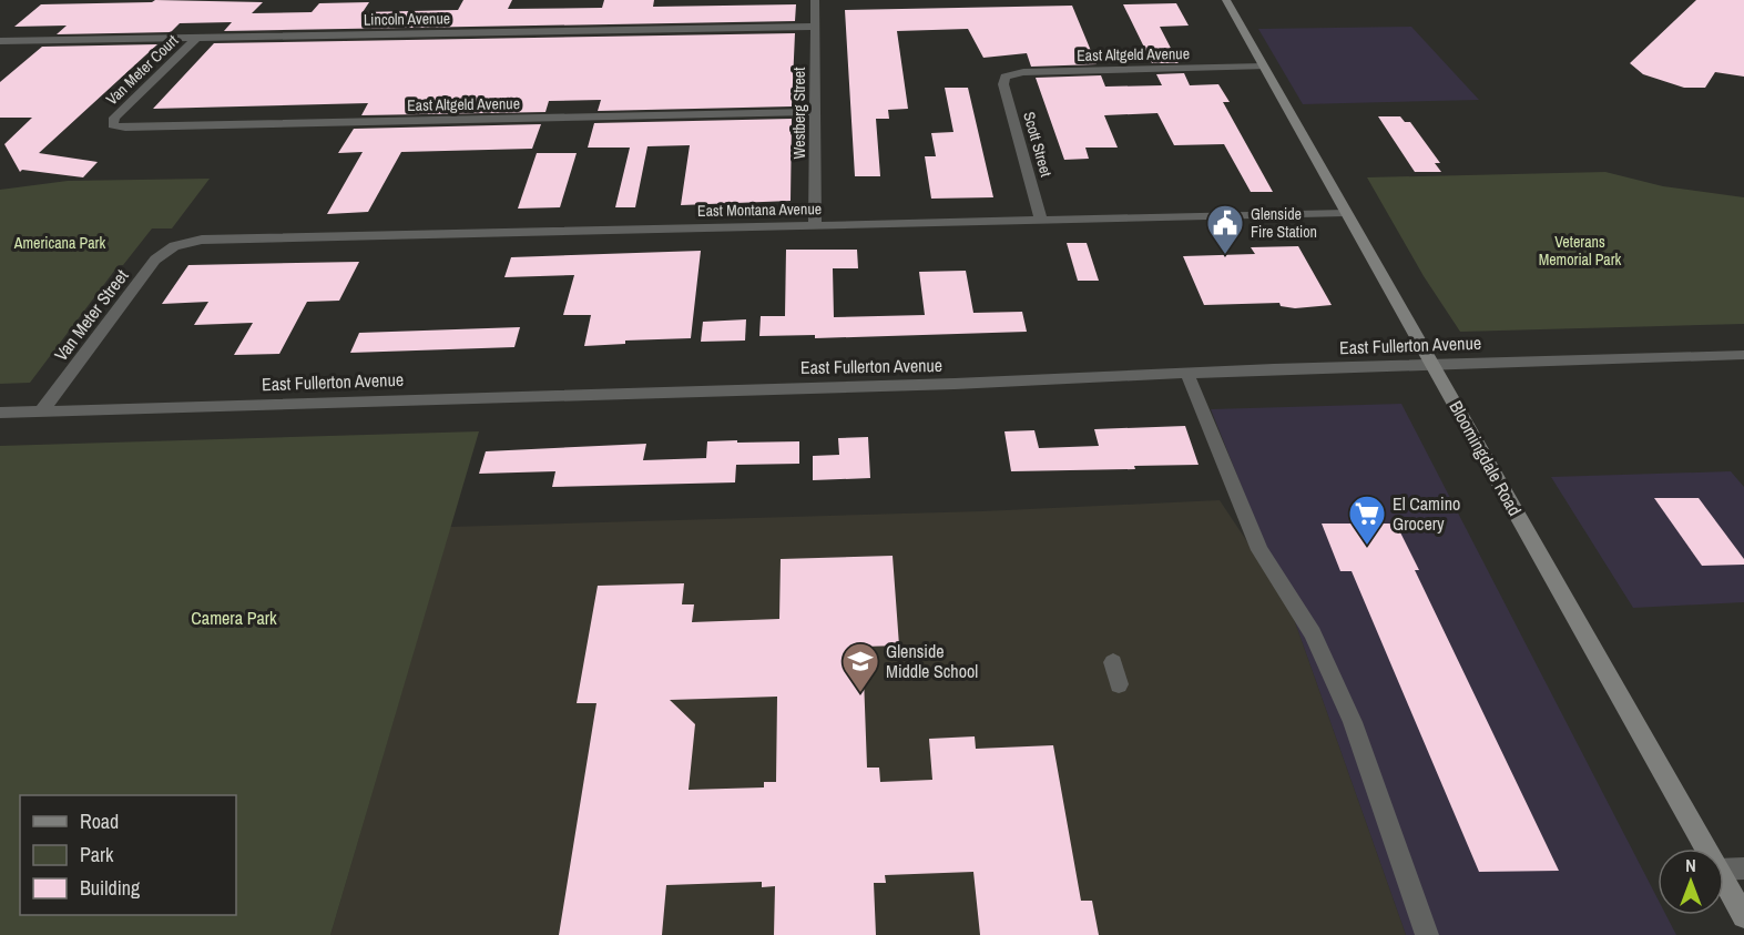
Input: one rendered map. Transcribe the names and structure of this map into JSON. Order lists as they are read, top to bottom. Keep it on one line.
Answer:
{"streets":{"main road":["Bloomingdale Road"],"street":["Lincoln Avenue","East Altgeld Avenue","Van Meter Court","Westberg Street","Scott Street","East Montana Avenue","Van Meter Street","East Fullerton Avenue"]},"crossings":[["Lincoln Avenue","Van Meter Court"],["Lincoln Avenue","Westberg Street"],["East Altgeld Avenue","Van Meter Court"],["East Altgeld Avenue","Westberg Street"],["East Altgeld Avenue","Scott Street"],["East Altgeld Avenue","Bloomingdale Road"],["Westberg Street","East Montana Avenue"],["Scott Street","East Montana Avenue"],["East Montana Avenue","Van Meter Street"],["East Montana Avenue","Bloomingdale Road"],["Van Meter Street","East Fullerton Avenue"],["East Fullerton Avenue","Bloomingdale Road"]],"parks":["Veterans Memorial Park","Americana Park","Camera Park"],"places":{"public building":["Glenside Fire Station"],"supermarket":["El Camino Grocery"],"school or university":["Glenside Middle School"]},"legend":["Road","Park","Building"],"north":"top"}
